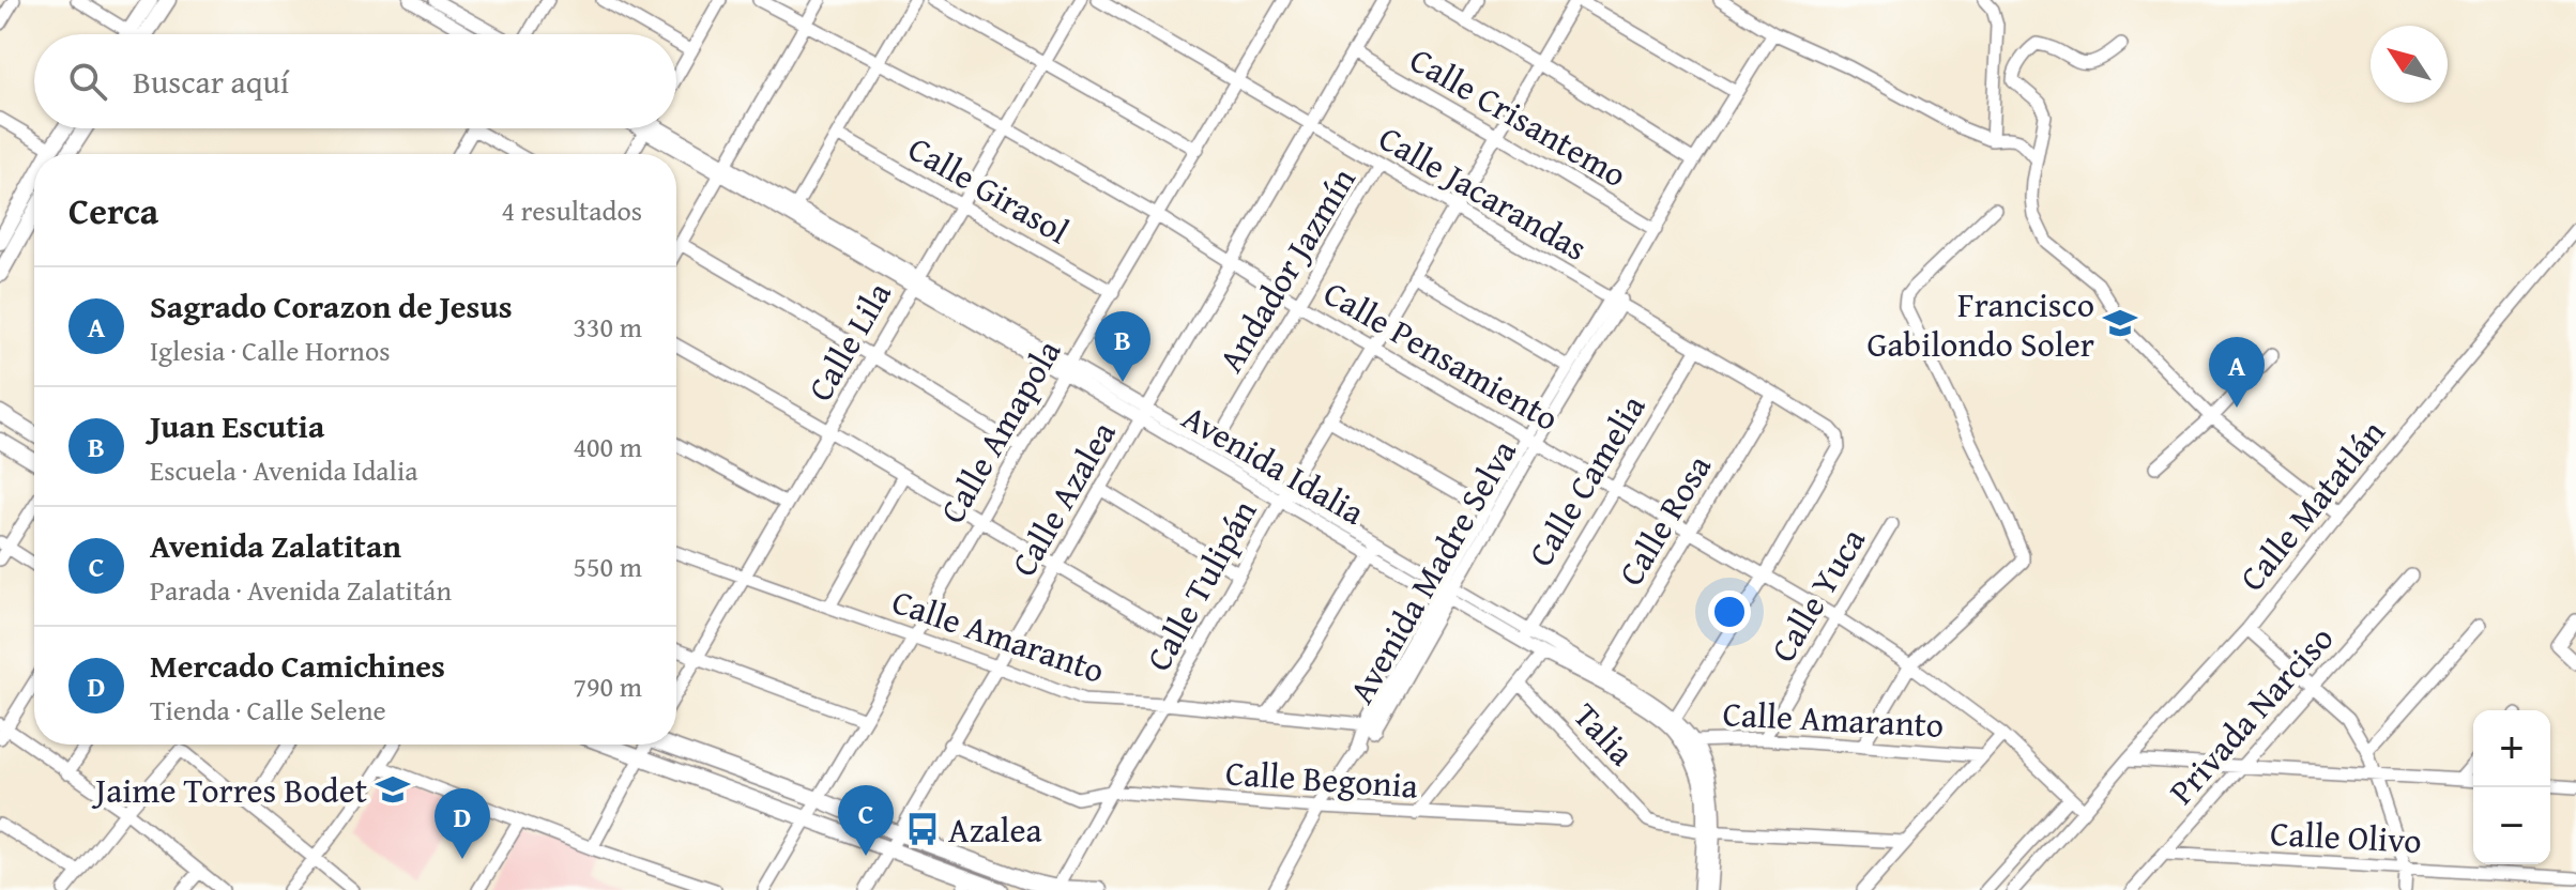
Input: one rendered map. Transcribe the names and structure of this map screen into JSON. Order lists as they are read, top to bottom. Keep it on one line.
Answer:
{"streets":{"street":["Calle Crisantemo","Calle Girasol","Calle Jacarandas","Andador Jazmín","Calle Lila","Calle Pensamiento","Calle Amapola","Avenida Idalia","Calle Camelia","Calle Azalea","Calle Matatlán","Calle Rosa","Avenida Madre Selva","Calle Tulipán","Calle Yuca","Calle Amaranto","Privada Narciso","Talia","Calle Begonia","Calle Olivo"]},"crossings":[["Calle Crisantemo","Calle Azalea"],["Calle Crisantemo","Avenida Madre Selva"],["Calle Crisantemo","Calle Tulipán"],["Calle Girasol","Calle Lila"],["Calle Girasol","Calle Amapola"],["Calle Jacarandas","Andador Jazmín"],["Calle Jacarandas","Calle Pensamiento"],["Calle Jacarandas","Calle Amapola"],["Calle Jacarandas","Calle Camelia"],["Calle Jacarandas","Calle Azalea"],["Calle Jacarandas","Calle Rosa"],["Calle Jacarandas","Avenida Madre Selva"],["Calle Jacarandas","Calle Tulipán"],["Andador Jazmín","Calle Pensamiento"],["Andador Jazmín","Avenida Idalia"],["Calle Lila","Calle Pensamiento"],["Calle Lila","Avenida Idalia"],["Calle Lila","Calle Amaranto"],["Calle Pensamiento","Calle Amapola"],["Calle Pensamiento","Calle Camelia"],["Calle Pensamiento","Calle Azalea"],["Calle Pensamiento","Calle Rosa"],["Calle Pensamiento","Avenida Madre Selva"],["Calle Pensamiento","Calle Tulipán"],["Calle Pensamiento","Calle Yuca"],["Calle Amapola","Avenida Idalia"],["Calle Amapola","Calle Amaranto"],["Avenida Idalia","Calle Camelia"],["Avenida Idalia","Calle Azalea"],["Avenida Idalia","Calle Rosa"],["Avenida Idalia","Avenida Madre Selva"],["Avenida Idalia","Calle Tulipán"],["Avenida Idalia","Calle Amaranto"],["Avenida Idalia","Talia"],["Calle Azalea","Calle Amaranto"],["Avenida Madre Selva","Calle Amaranto"],["Avenida Madre Selva","Calle Begonia"],["Calle Tulipán","Calle Amaranto"],["Calle Tulipán","Calle Begonia"],["Calle Yuca","Calle Amaranto"],["Privada Narciso","Calle Olivo"]],"places":{"school or university":["Francisco Gabilondo Soler","Jaime Torres Bodet"],"bus stop":["Azalea"]},"north":"top left","page":{"search":"Buscar aquí","heading":["Cerca","4 resultados"],"list":[{"mark":"A","name":"Sagrado Corazon de Jesus","note":"Iglesia · Calle Hornos","value":"330 m"},{"mark":"B","name":"Juan Escutia","note":"Escuela · Avenida Idalia","value":"400 m"},{"mark":"C","name":"Avenida Zalatitan","note":"Parada · Avenida Zalatitán","value":"550 m"},{"mark":"D","name":"Mercado Camichines","note":"Tienda · Calle Selene","value":"790 m"}],"pins":["B","A","C","D"],"map_buttons":["+","−"]}}
